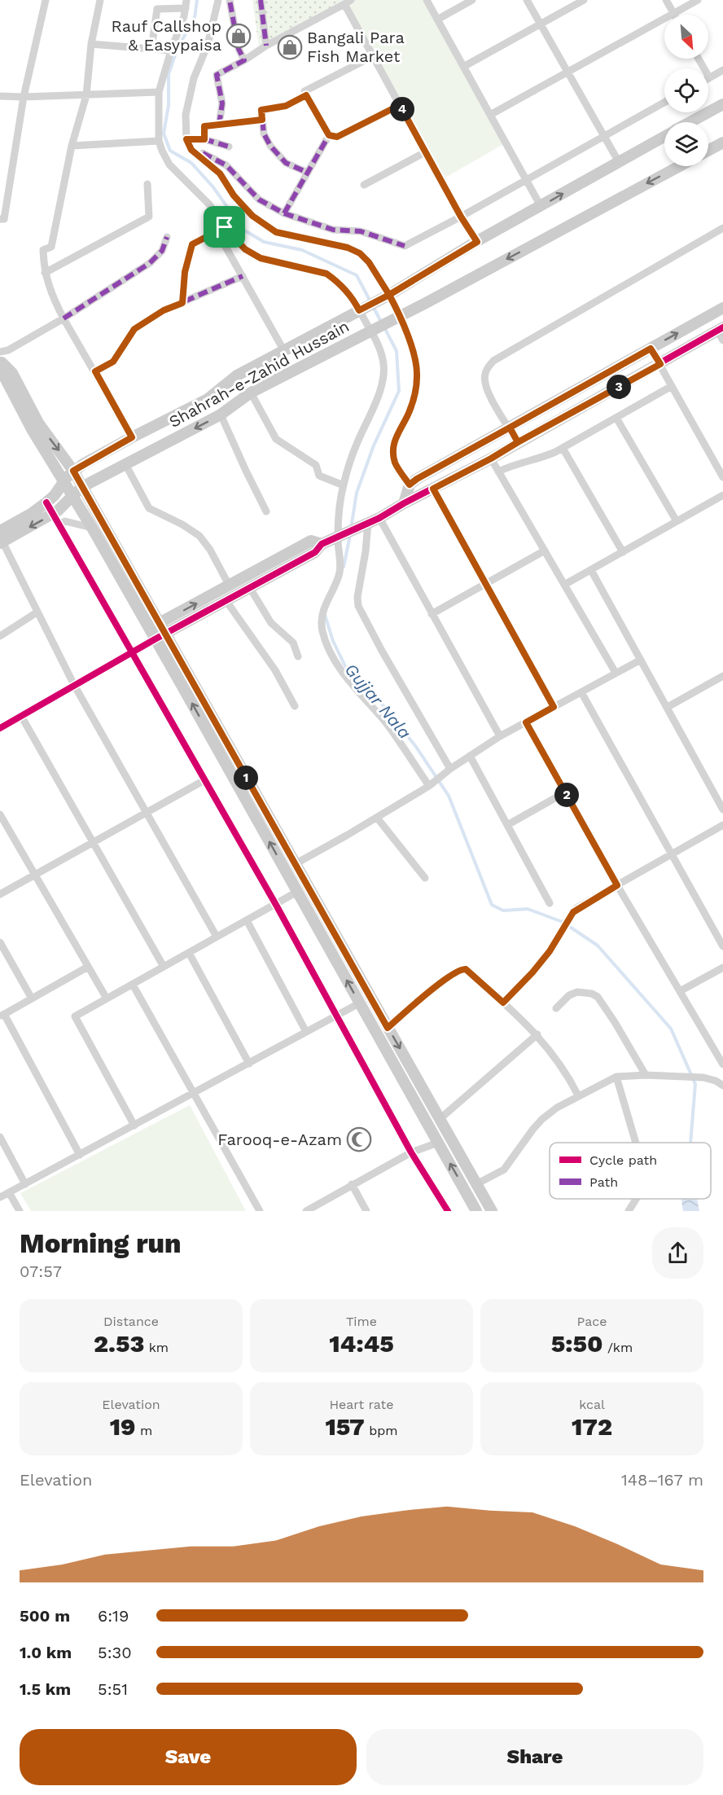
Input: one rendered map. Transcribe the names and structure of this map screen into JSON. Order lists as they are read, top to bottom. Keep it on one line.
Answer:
{"streets":{"main road":["Shahrah-e-Zahid Hussain"]},"water":["Gujjar Nala"],"places":{"shop":["Rauf Callshop & Easypaisa","Bangali Para Fish Market"],"mosque":["Farooq-e-Azam"]},"legend":["Cycle path","Path"],"north":"bottom right","page":{"pins":["4","3","1","2"],"heading":["Morning run","07:57"],"stats":[["Distance","2.53 km"],["Time","14:45"],["Pace","5:50 /km"],["Elevation","19 m"],["Heart rate","157 bpm"],["kcal","172"]],"chart":["Elevation","148–167 m"],"list":[{"name":"500 m","note":"6:19"},{"name":"1.0 km","note":"5:30"},{"name":"1.5 km","note":"5:51"}],"buttons":["Save","Share"]}}
